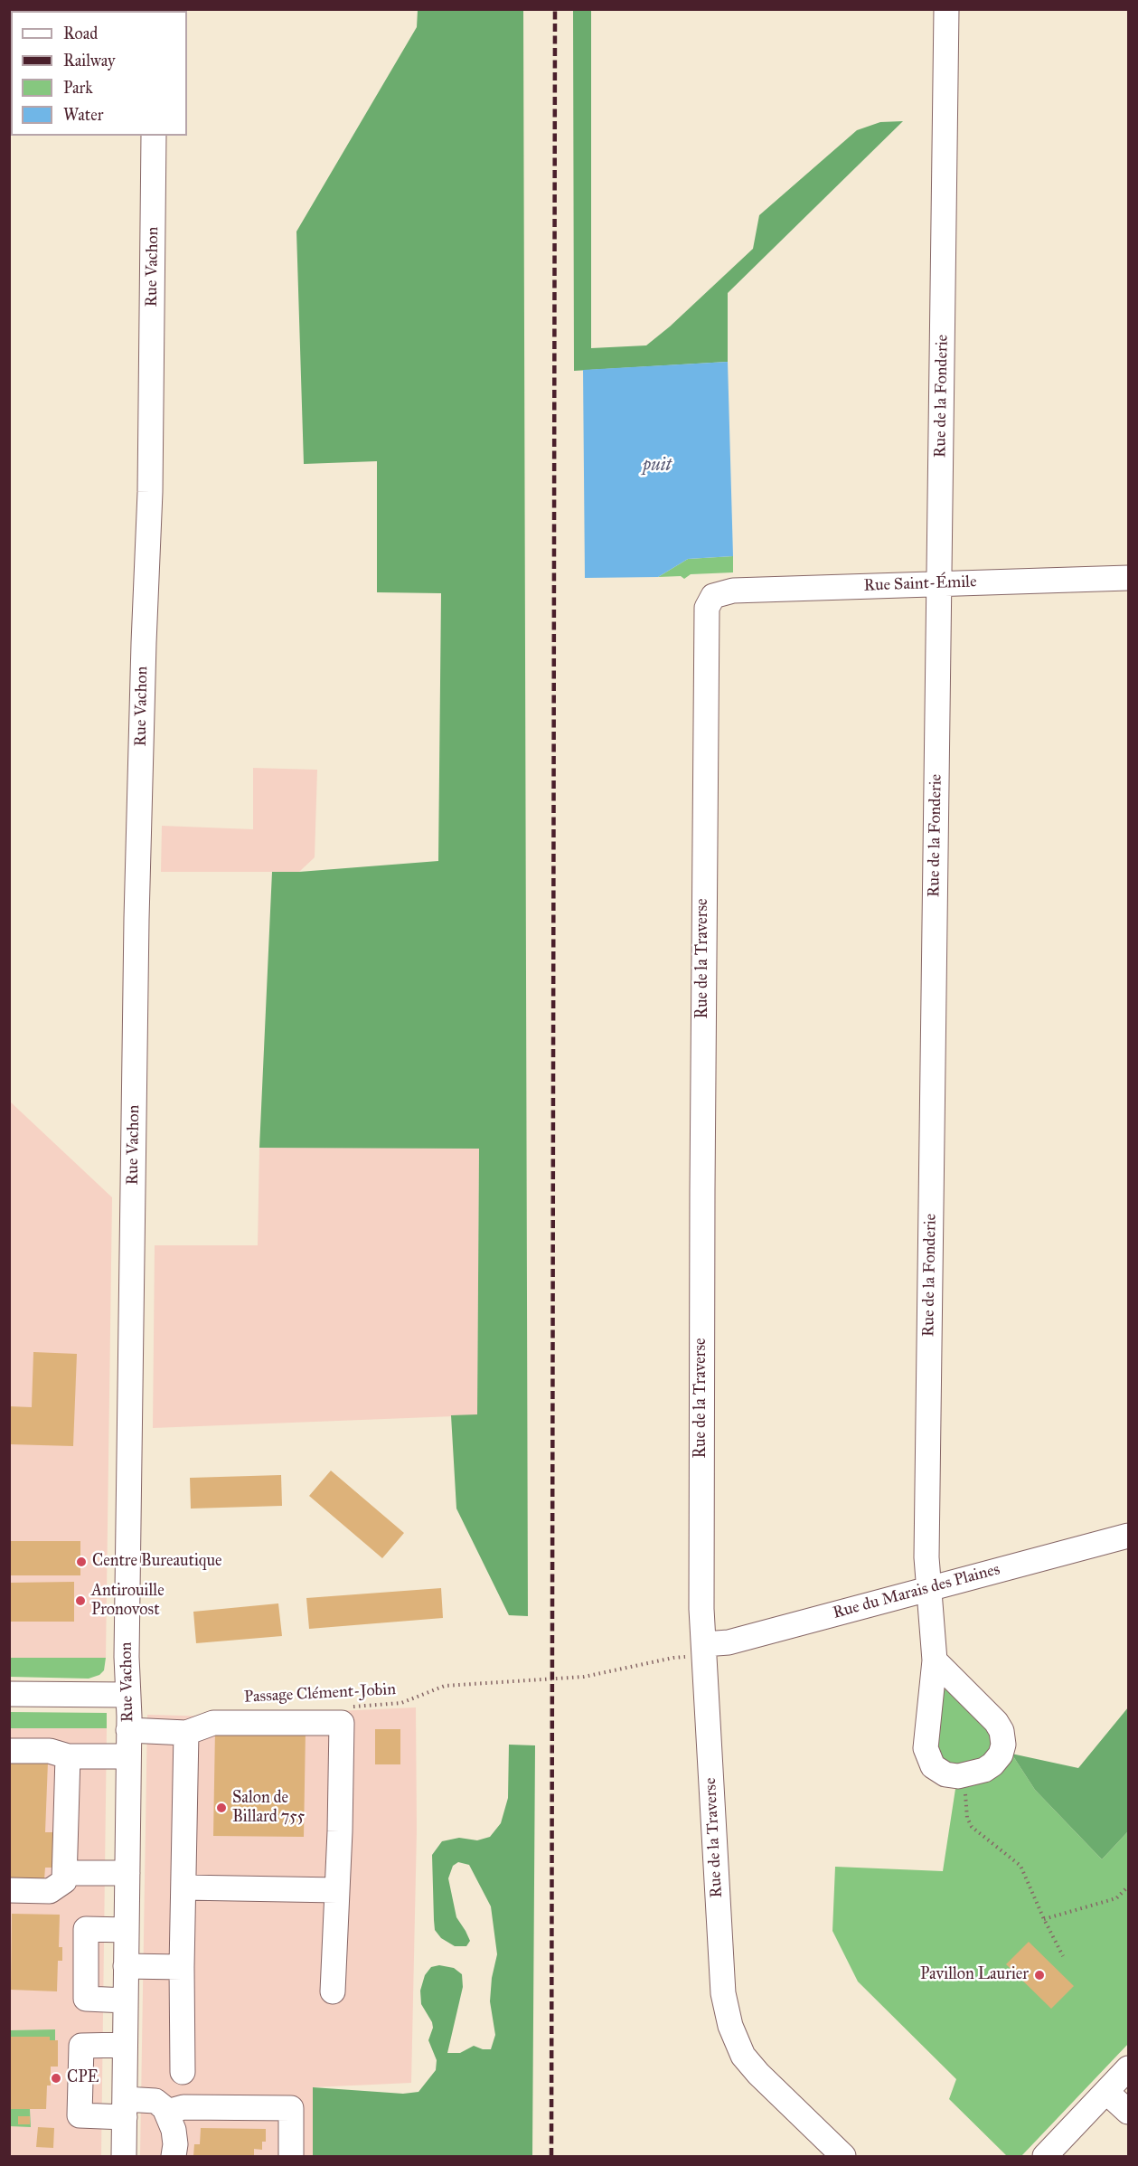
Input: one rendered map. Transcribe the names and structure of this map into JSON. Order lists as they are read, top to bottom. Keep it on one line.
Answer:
{"streets":{"street":["Rue Vachon","Rue de la Fonderie","Rue Saint-Émile","Rue de la Traverse","Rue du Marais des Plaines"],"path":["Passage Clément-Jobin"]},"crossings":[["Rue de la Fonderie","Rue Saint-Émile"],["Rue de la Fonderie","Rue du Marais des Plaines"],["Rue Saint-Émile","Rue de la Traverse"],["Rue de la Traverse","Rue du Marais des Plaines"],["Rue de la Traverse","Passage Clément-Jobin"],["Rue du Marais des Plaines","Passage Clément-Jobin"]],"water":["puit"],"places":["Centre Bureautique","Antirouille Pronovost","Salon de Billard 755","Pavillon Laurier","CPE"],"legend":["Road","Railway","Park","Water"]}
